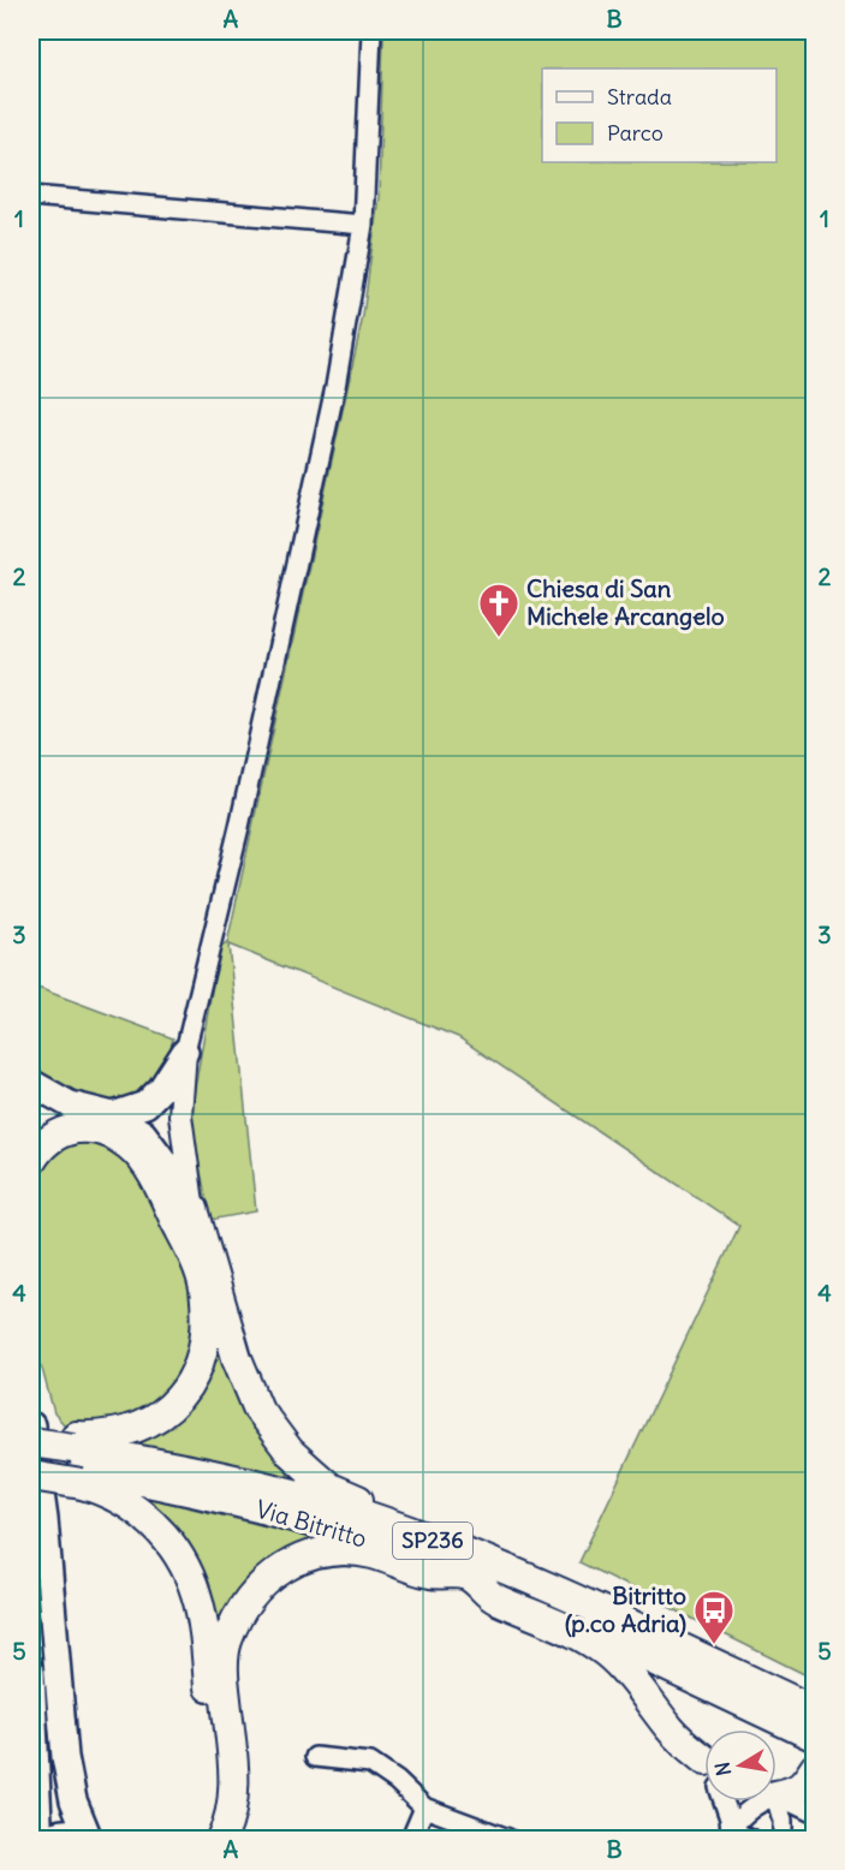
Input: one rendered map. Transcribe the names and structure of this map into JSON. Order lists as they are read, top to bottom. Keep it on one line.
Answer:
{"streets":{"highway":["Via Bitritto","SP236"]},"places":{"church":["Chiesa di San Michele Arcangelo"],"bus stop":["Bitritto (p.co Adria)"]},"legend":["Strada","Parco"],"north":"left","grid":{"columns":["A","B"],"rows":["1","2","3","4","5"]}}
